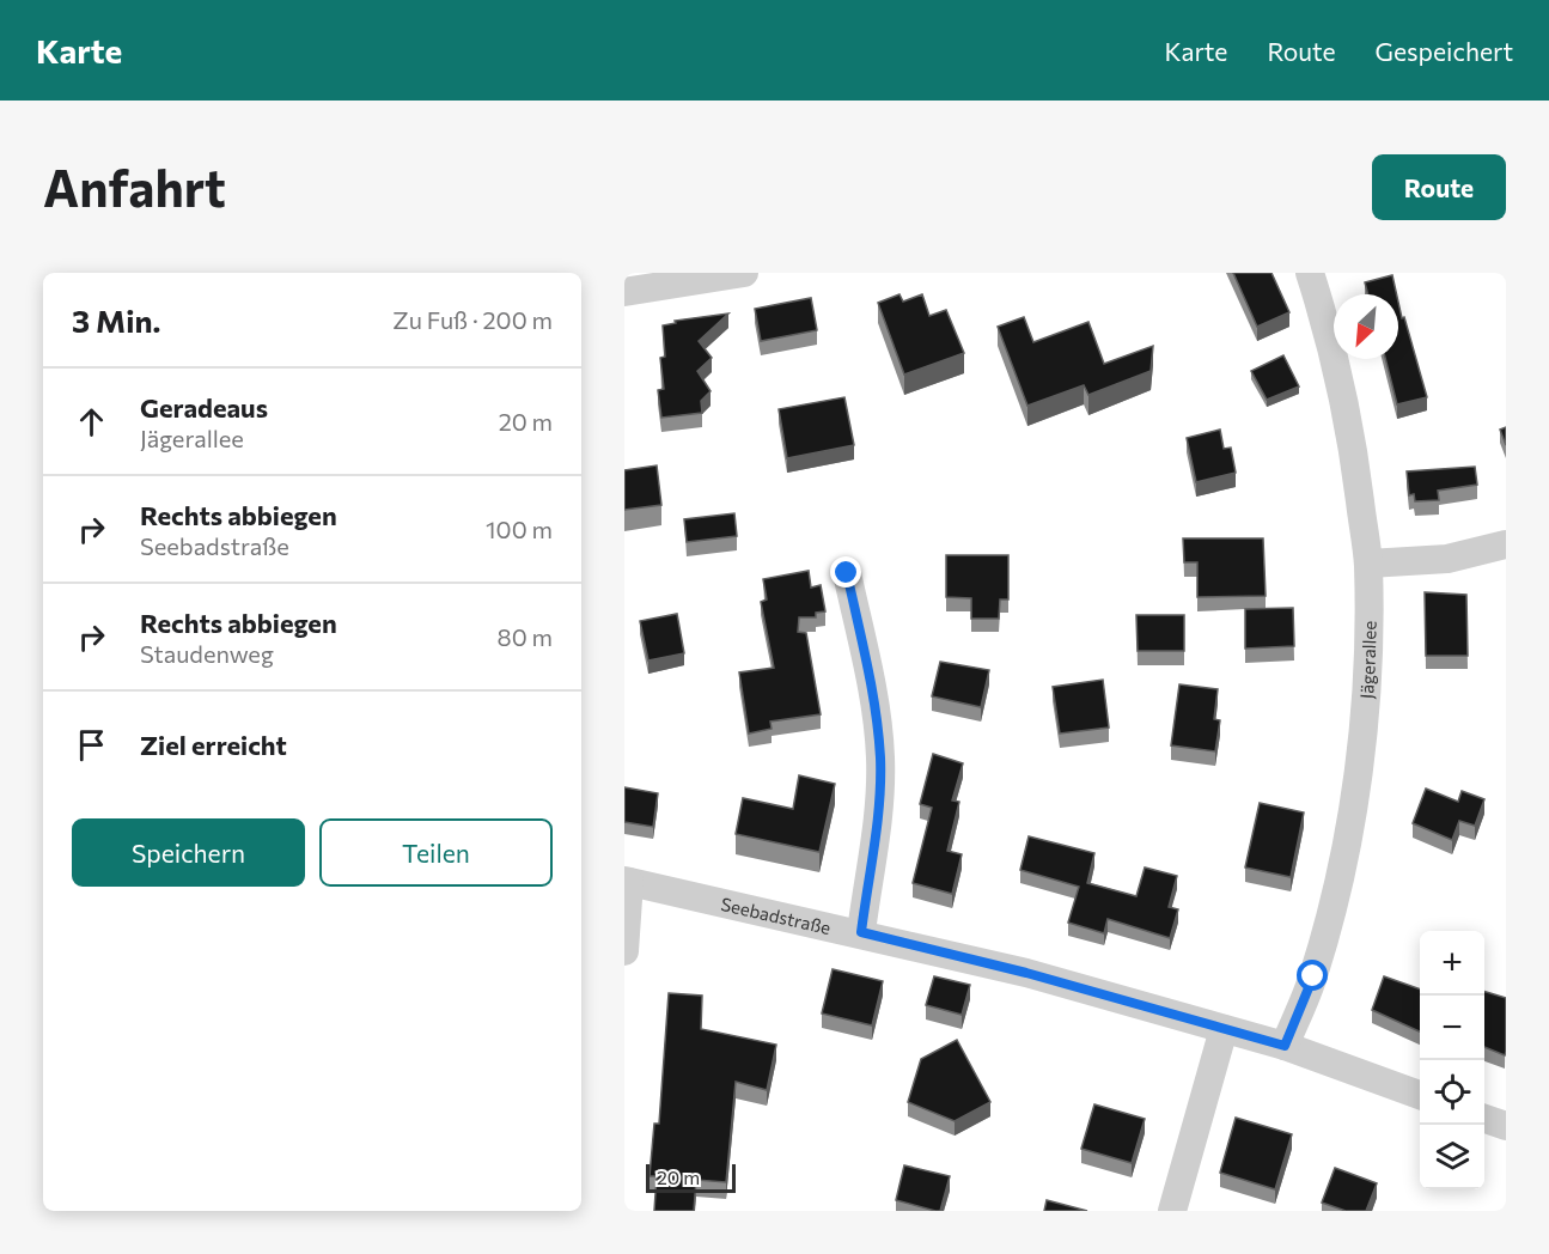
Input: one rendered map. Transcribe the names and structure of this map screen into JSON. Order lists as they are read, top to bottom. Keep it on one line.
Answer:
{"streets":{"street":["Jägerallee","Seebadstraße"]},"crossings":[["Jägerallee","Seebadstraße"]],"scale_bar":"20 m","north":"bottom left","page":{"header":"Karte","nav":["Karte","Route","Gespeichert"],"buttons":["Route",["Speichern","Teilen"]],"title":"Anfahrt","heading":["3 Min.","Zu Fuß · 200 m"],"list":[["Geradeaus","Jägerallee","20 m"],["Rechts abbiegen","Seebadstraße","100 m"],["Rechts abbiegen","Staudenweg","80 m"],"Ziel erreicht"],"map_buttons":["+","−"],"scale":"20 m"}}
